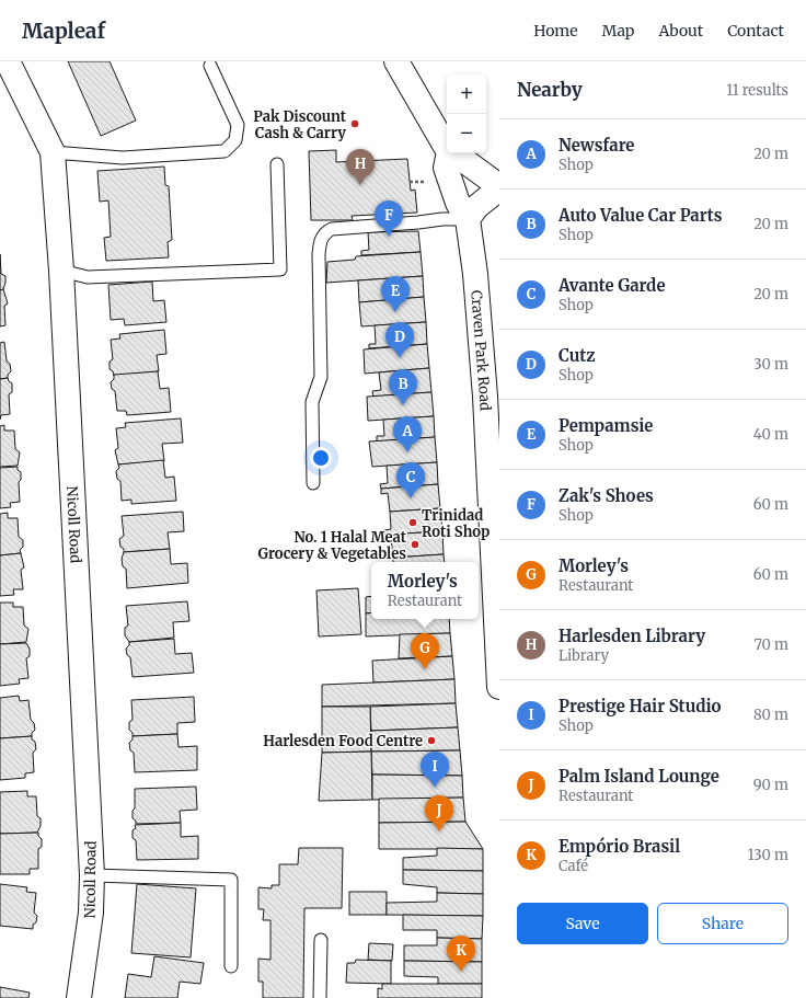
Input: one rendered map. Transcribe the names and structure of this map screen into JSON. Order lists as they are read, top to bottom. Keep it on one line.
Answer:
{"streets":{"street":["Craven Park Road","Nicoll Road"]},"places":["Pak Discount Cash & Carry","Trinidad Roti Shop","No. 1 Halal Meat Grocery & Vegetables","Harlesden Food Centre"],"page":{"header":"Mapleaf","nav":["Home","Map","About","Contact"],"heading":["Nearby","11 results"],"map_buttons":["+","−"],"list":[{"mark":"A","name":"Newsfare","note":"Shop","value":"20 m"},{"mark":"B","name":"Auto Value Car Parts","note":"Shop","value":"20 m"},{"mark":"C","name":"Avante Garde","note":"Shop","value":"20 m"},{"mark":"D","name":"Cutz","note":"Shop","value":"30 m"},{"mark":"E","name":"Pempamsie","note":"Shop","value":"40 m"},{"mark":"F","name":"Zak's Shoes","note":"Shop","value":"60 m"},{"mark":"G","name":"Morley's","note":"Restaurant","value":"60 m"},{"mark":"H","name":"Harlesden Library","note":"Library","value":"70 m"},{"mark":"I","name":"Prestige Hair Studio","note":"Shop","value":"80 m"},{"mark":"J","name":"Palm Island Lounge","note":"Restaurant","value":"90 m"},{"mark":"K","name":"Empório Brasil","note":"Café","value":"130 m"}],"pins":["H","F","E","D","B","A","C","G","I","J","K"],"popup":["Morley's","Restaurant"],"buttons":["Save","Share"]}}
